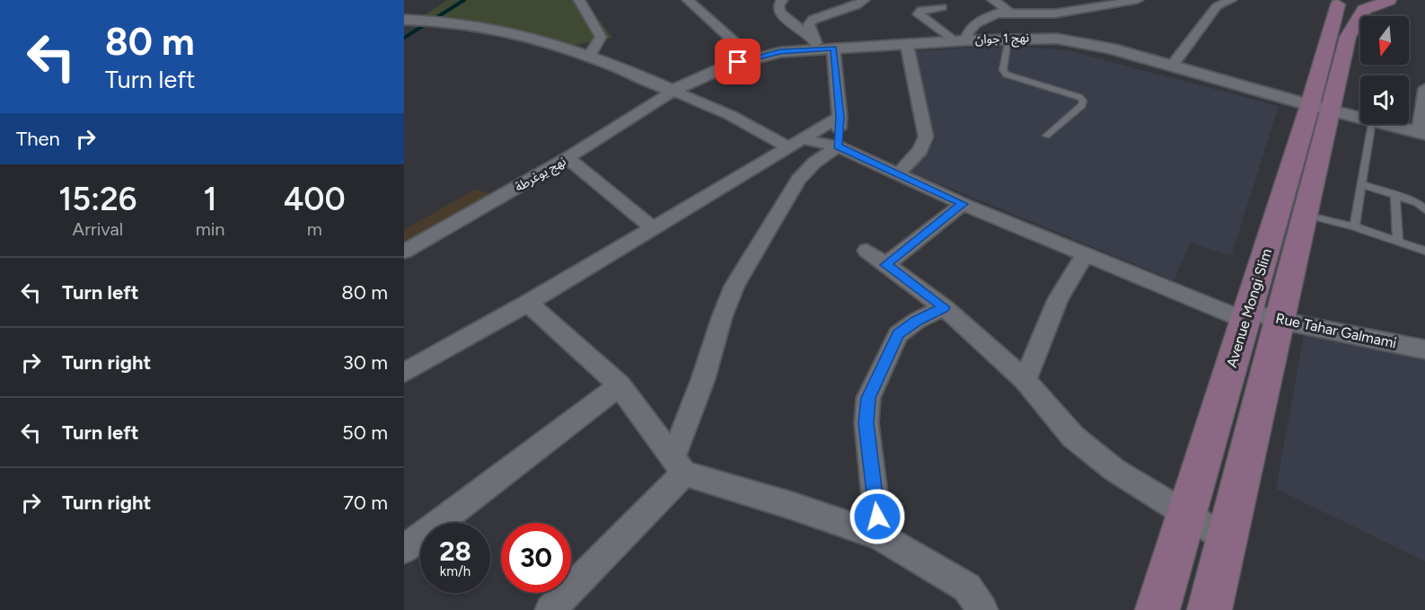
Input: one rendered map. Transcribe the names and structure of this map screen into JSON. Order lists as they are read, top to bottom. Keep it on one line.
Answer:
{"streets":{"main road":["Avenue Mongi Slim"],"street":["نهج 1 جوان","نهج يوغرطة","Rue Tahar Galmami"]},"crossings":[["نهج 1 جوان","نهج يوغرطة"],["نهج 1 جوان","Avenue Mongi Slim"],["نهج 1 جوان","Rue Tahar Galmami"],["نهج يوغرطة","Rue Tahar Galmami"],["Avenue Mongi Slim","Rue Tahar Galmami"]],"north":"bottom","page":{"turn":["80 m","Turn left"],"then":"Then","eta":["15:26","Arrival","1","min","400","m"],"list":[{"name":"Turn left","value":"80 m"},{"name":"Turn right","value":"30 m"},{"name":"Turn left","value":"50 m"},{"name":"Turn right","value":"70 m"}],"speed":"28 km/h","limit":"30"}}
